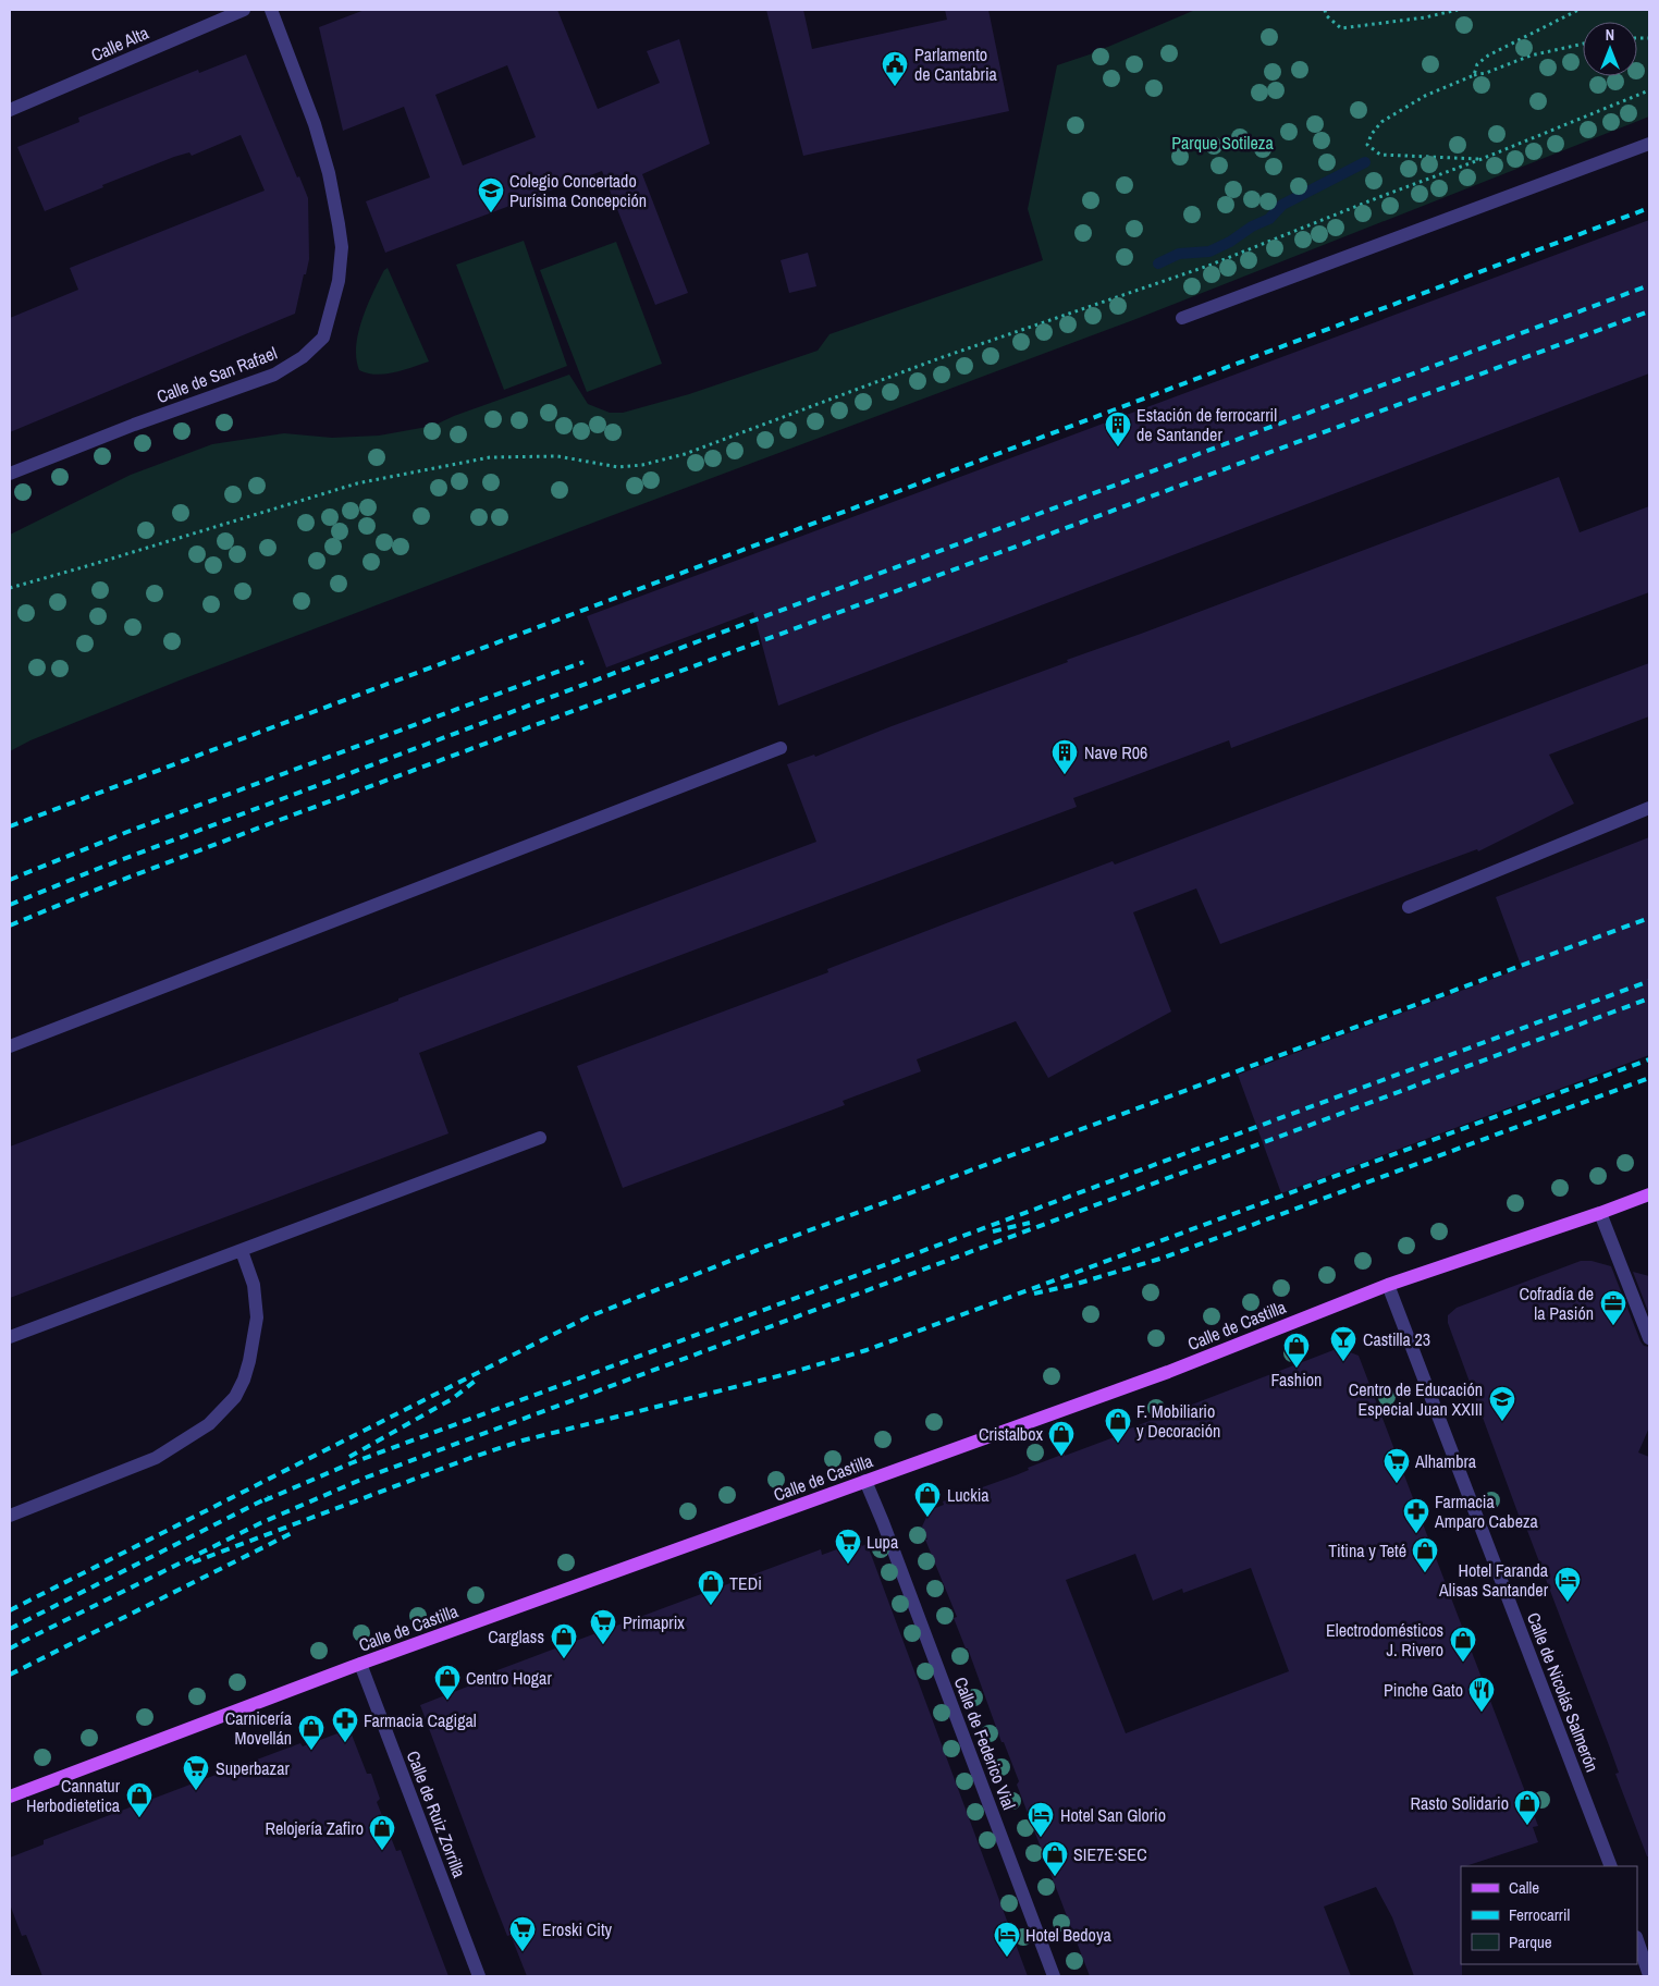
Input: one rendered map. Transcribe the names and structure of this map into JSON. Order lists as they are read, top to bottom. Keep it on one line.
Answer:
{"streets":{"main road":["Calle de Castilla"],"street":["Calle Alta","Calle de San Rafael","Calle de Nicolás Salmerón","Calle de Federico Vial","Calle de Ruiz Zorrilla"]},"crossings":[["Calle de Castilla","Calle de Nicolás Salmerón"],["Calle de Castilla","Calle de Federico Vial"],["Calle de Castilla","Calle de Ruiz Zorrilla"]],"parks":["Parque Sotileza"],"places":{"public building":["Parlamento de Cantabria"],"school or university":["Colegio Concertado Purísima Concepción","Centro de Educación Especial Juan XXIII"],"building":["Estación de ferrocarril de Santander","Nave R06"],"office":["Cofradía de la Pasión"],"bar":["Castilla 23"],"shop":["Fashion","F. Mobiliario y Decoración","Cristalbox","Luckia","Titina y Teté","TEDi","Carglass","Electrodomésticos J. Rivero","Centro Hogar","Carnicería Movellán","Cannatur Herbodietetica","Rasto Solidario","Relojería Zafiro","SIE7E·SEC"],"supermarket":["Alhambra","Lupa","Primaprix","Superbazar","Eroski City"],"pharmacy":["Farmacia Amparo Cabeza","Farmacia Cagigal"],"hotel":["Hotel Faranda Alisas Santander","Hotel San Glorio","Hotel Bedoya"],"restaurant":["Pinche Gato"]},"legend":["Calle","Ferrocarril","Parque"],"north":"top"}
